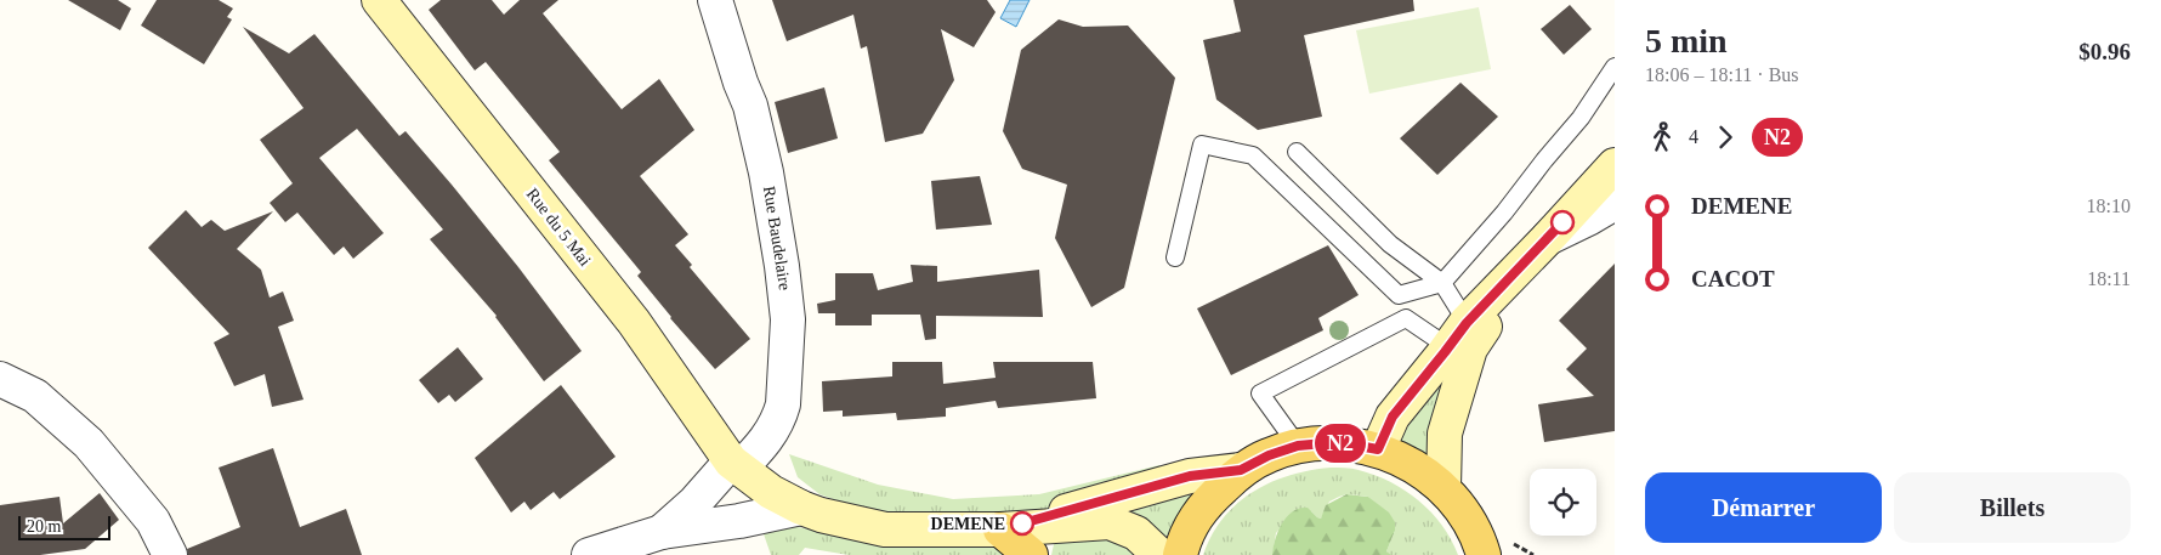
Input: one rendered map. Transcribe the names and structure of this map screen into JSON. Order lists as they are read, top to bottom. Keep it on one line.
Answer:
{"streets":{"main road":["Rue du 5 Mai"],"street":["Rue Baudelaire"]},"crossings":[["Rue du 5 Mai","Rue Baudelaire"]],"places":["DEMENE"],"lines":["bus line N2"],"scale_bar":"20 m","page":{"on_map":"N2","heading":["5 min","18:06 – 18:11 · Bus","$0.96"],"legs":["4","N2"],"list":[{"name":"DEMENE","value":"18:10"},{"name":"CACOT","value":"18:11"}],"buttons":["Démarrer","Billets"],"scale":"20 m"}}
